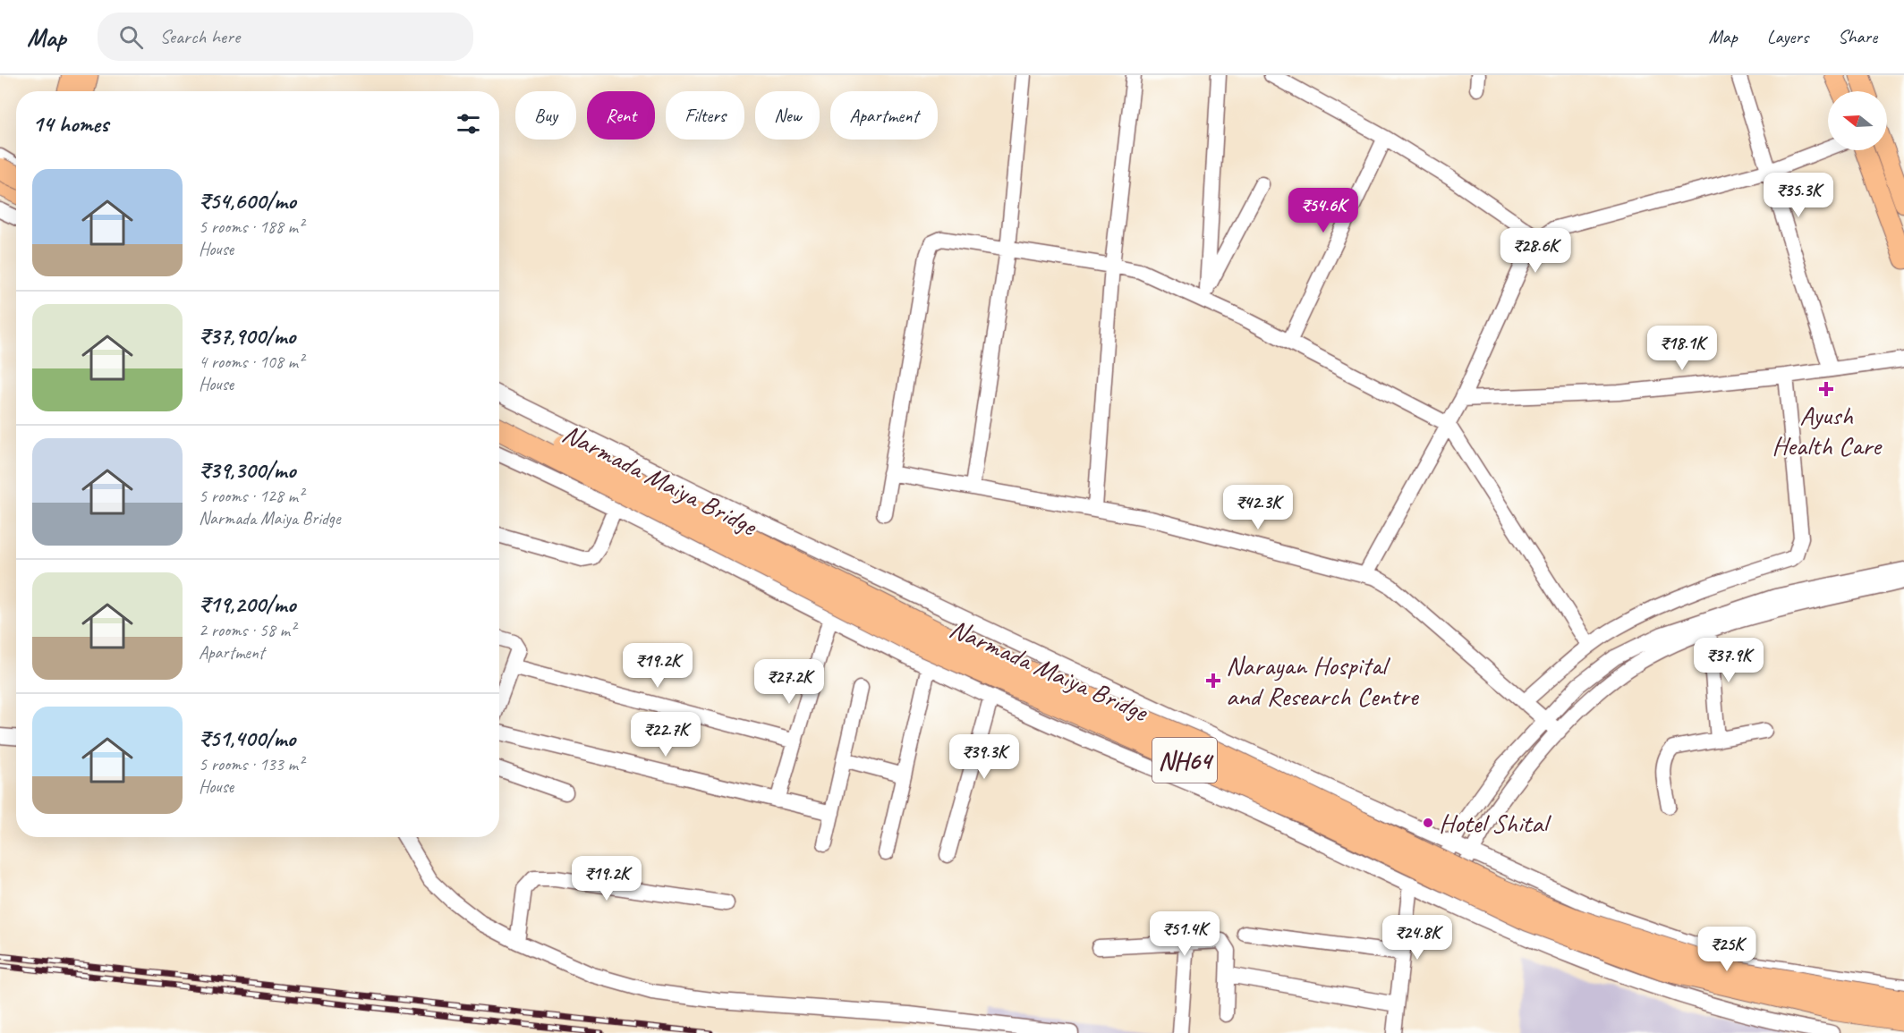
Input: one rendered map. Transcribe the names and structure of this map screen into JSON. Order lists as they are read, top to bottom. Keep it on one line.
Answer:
{"streets":{"highway":["Narmada Maiya Bridge","NH64"]},"places":{"health":["Ayush Health Care","Narayan Hospital and Research Centre"],"other":["Hotel Shital"]},"north":"left","page":{"header":"Map","search":"Search here","nav":["Map","Layers","Share"],"chip":["Buy","Rent","Filters","New","Apartment"],"heading":"14 homes","list":[{"name":"₹54,600/mo","note":"5 rooms · 188 m² · House"},{"name":"₹37,900/mo","note":"4 rooms · 108 m² · House"},{"name":"₹39,300/mo","note":"5 rooms · 128 m² · Narmada Maiya Bridge"},{"name":"₹19,200/mo","note":"2 rooms · 58 m² · Apartment"},{"name":"₹51,400/mo","note":"5 rooms · 133 m² · House"}],"price":["₹35.3K","₹54.6K","₹28.6K","₹18.1K","₹42.3K","₹37.9K","₹19.2K","₹27.2K","₹22.7K","₹39.3K","₹19.2K","₹51.4K","₹24.8K","₹25K"]}}
